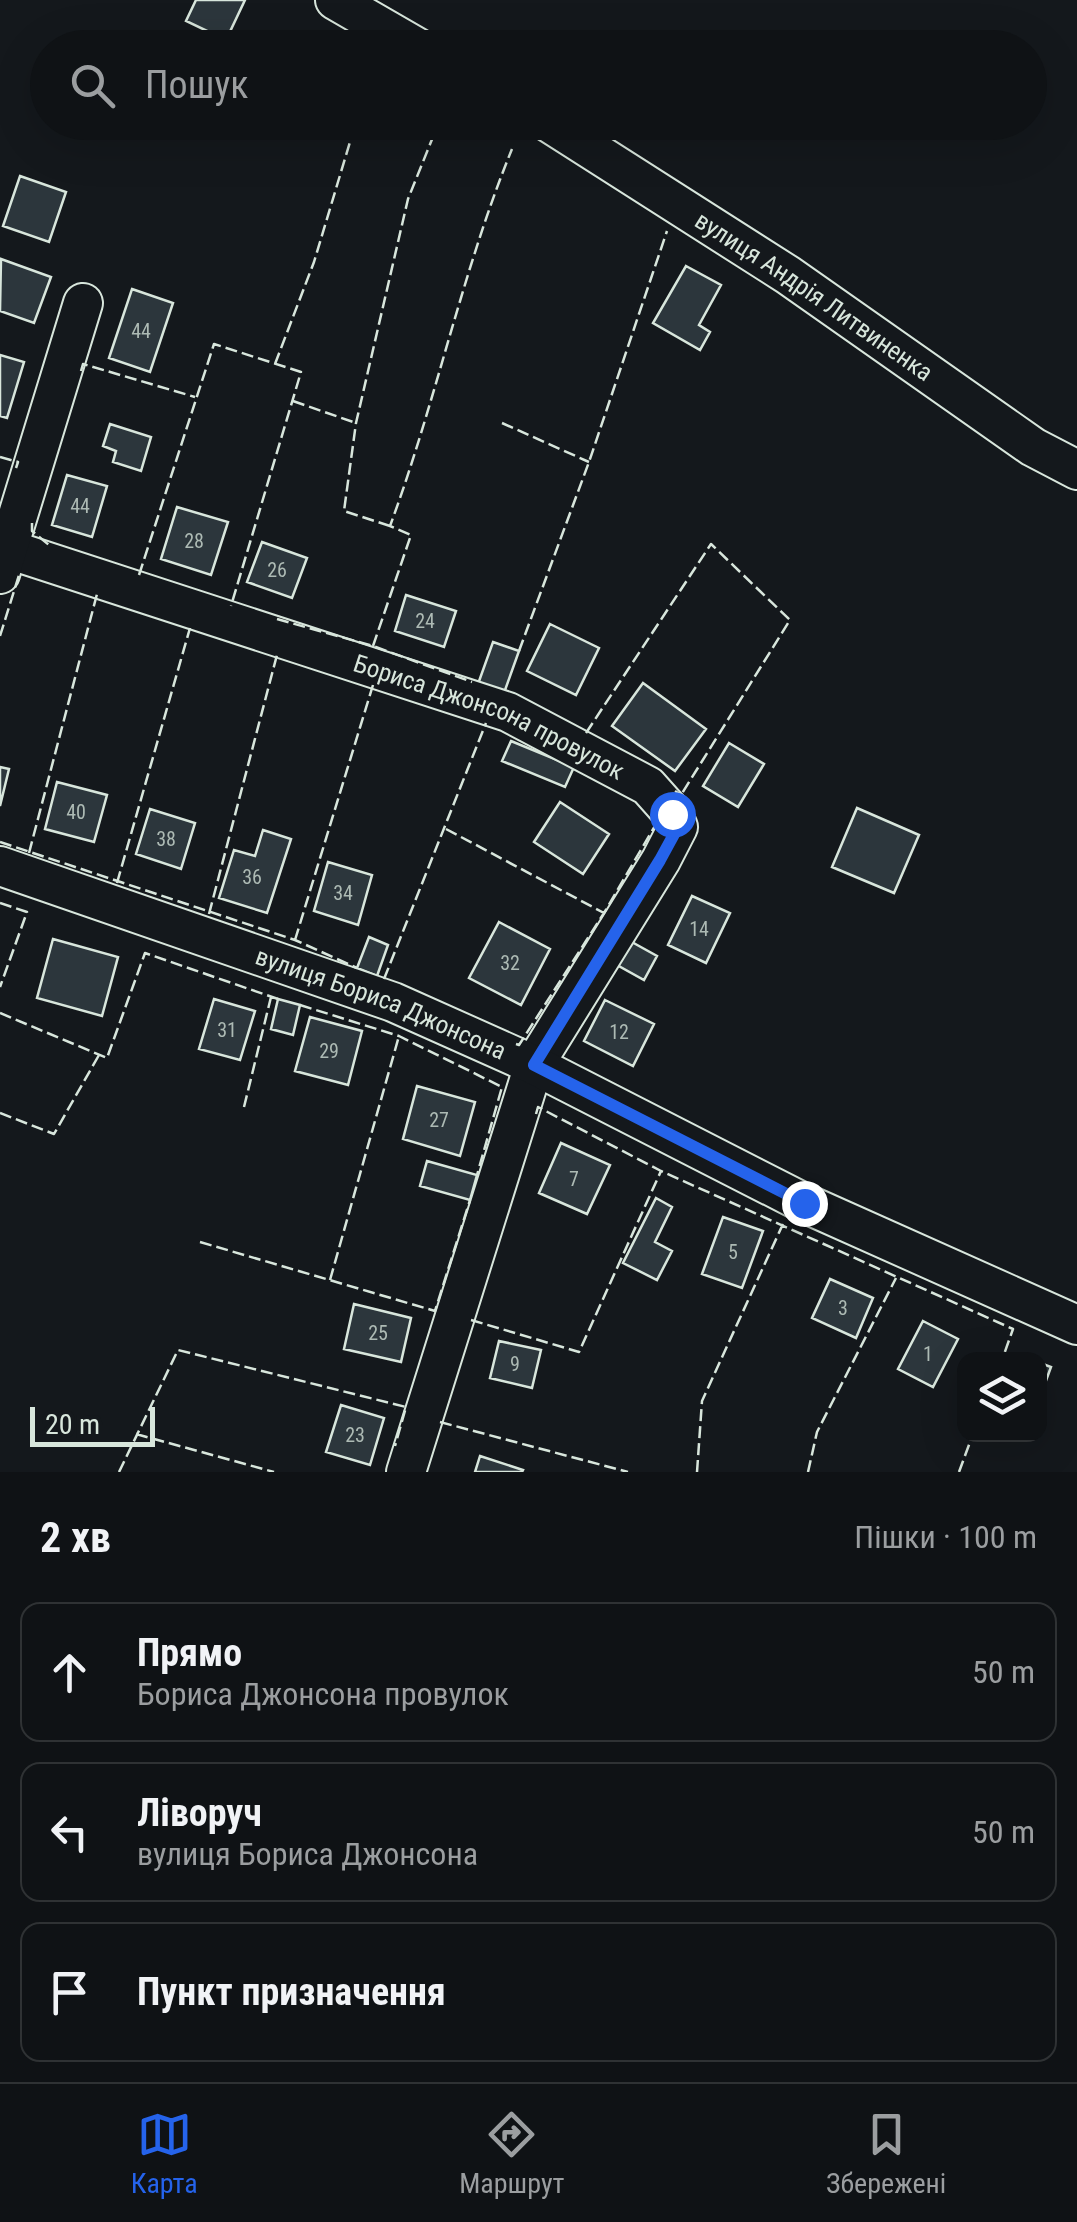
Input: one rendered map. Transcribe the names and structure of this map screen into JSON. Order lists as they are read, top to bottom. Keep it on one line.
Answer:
{"streets":{"street":["вулиця Андрія Литвиненка","Бориса Джонсона провулок","вулиця Бориса Джонсона"]},"crossings":[["Бориса Джонсона провулок","вулиця Бориса Джонсона"]],"house_numbers":["44","44","28","26","24","40","38","36","34","14","32","31","12","29","27","7","5","3","25","1","9","23"],"scale_bar":"20 m","page":{"search":"Пошук","scale":"20 m","heading":["2 хв","Пішки · 100 m"],"list":[["Прямо","Бориса Джонсона провулок","50 m"],["Ліворуч","вулиця Бориса Джонсона","50 m"],"Пункт призначення"],"nav":["Карта","Маршрут","Збережені"]}}
